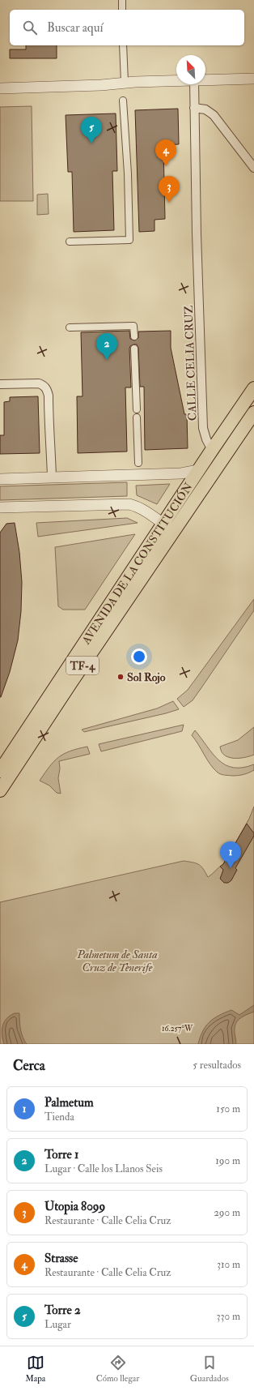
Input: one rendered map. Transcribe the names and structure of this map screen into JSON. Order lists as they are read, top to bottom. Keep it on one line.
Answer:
{"streets":{"main road":["AVENIDA DE LA CONSTITUCIÓN","TF-4"],"street":["CALLE CELIA CRUZ"]},"crossings":[["CALLE CELIA CRUZ","AVENIDA DE LA CONSTITUCIÓN"]],"parks":["Palmetum de Santa Cruz de Tenerife"],"places":["Sol Rojo"],"north":"top left","page":{"search":"Buscar aquí","pins":["5","4","3","2","1"],"heading":["Cerca","5 resultados"],"list":[{"mark":"1","name":"Palmetum","note":"Tienda","value":"150 m"},{"mark":"2","name":"Torre 1","note":"Lugar · Calle los Llanos Seis","value":"190 m"},{"mark":"3","name":"Utopia 8099","note":"Restaurante · Calle Celia Cruz","value":"290 m"},{"mark":"4","name":"Strasse","note":"Restaurante · Calle Celia Cruz","value":"310 m"},{"mark":"5","name":"Torre 2","note":"Lugar","value":"330 m"}],"nav":["Mapa","Cómo llegar","Guardados"]},"coordinates":["16.257°W"]}
